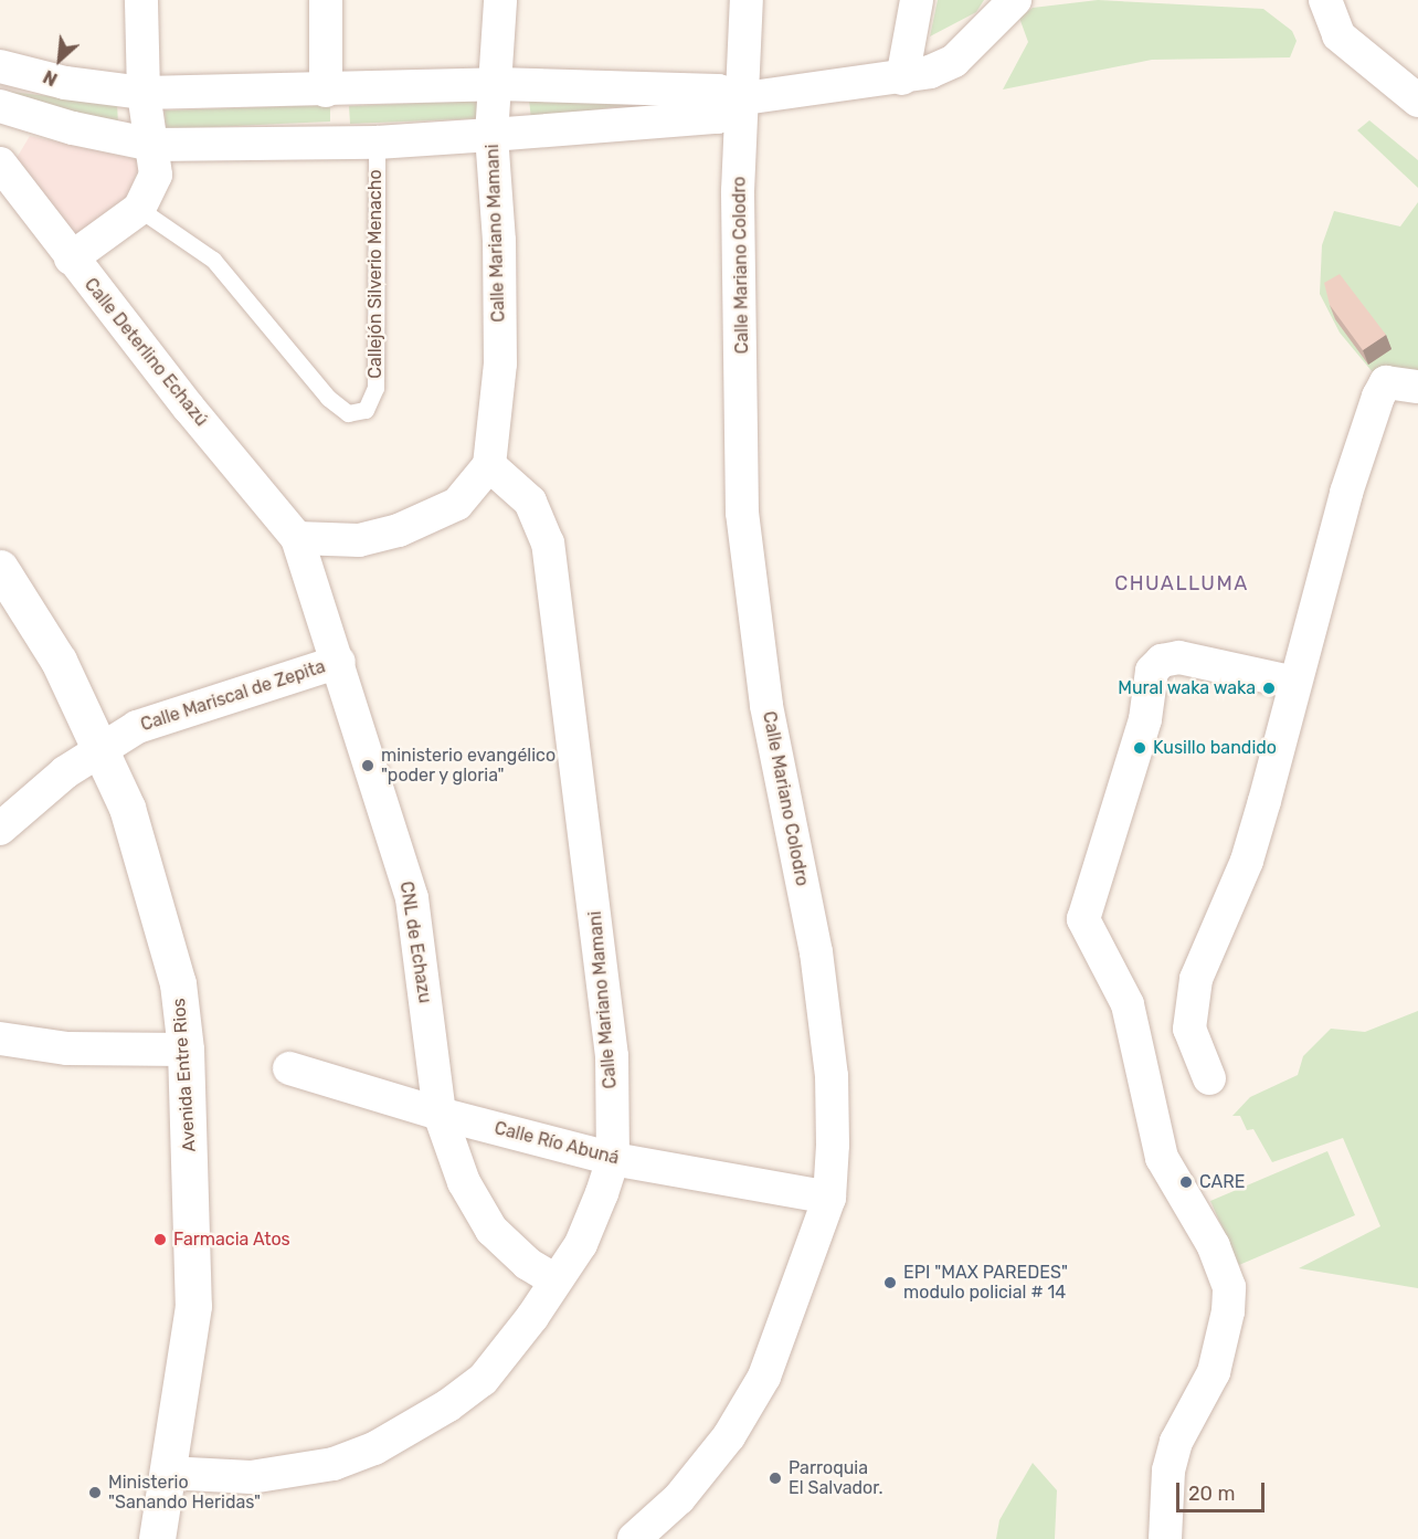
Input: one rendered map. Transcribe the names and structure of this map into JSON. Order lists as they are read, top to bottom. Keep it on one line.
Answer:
{"streets":{"main road":["Avenida Entre Rios"],"street":["Calle Mariano Mamani","Calle Mariano Colodro","Calle Deterlino Echazú","Calle Mariscal de Zepita","CNL de Echazu","Calle Río Abuná"],"lane":["Callejón Silverio Menacho"]},"crossings":[["Calle Mariano Mamani","CNL de Echazu"],["Calle Mariano Mamani","Avenida Entre Rios"],["Calle Mariano Mamani","Calle Río Abuná"],["Calle Mariano Colodro","Calle Río Abuná"],["Calle Deterlino Echazú","CNL de Echazu"],["Calle Mariscal de Zepita","CNL de Echazu"],["Calle Mariscal de Zepita","Avenida Entre Rios"],["CNL de Echazu","Calle Río Abuná"]],"districts":["CHUALLUMA"],"places":["Mural waka waka","Kusillo bandido","ministerio evangélico \"poder y gloria\"","CARE","Farmacia Atos","EPI \"MAX PAREDES\" modulo policial # 14","Parroquia El Salvador.","Ministerio \"Sanando Heridas\""],"scale_bar":"20 m","north":"bottom left"}
